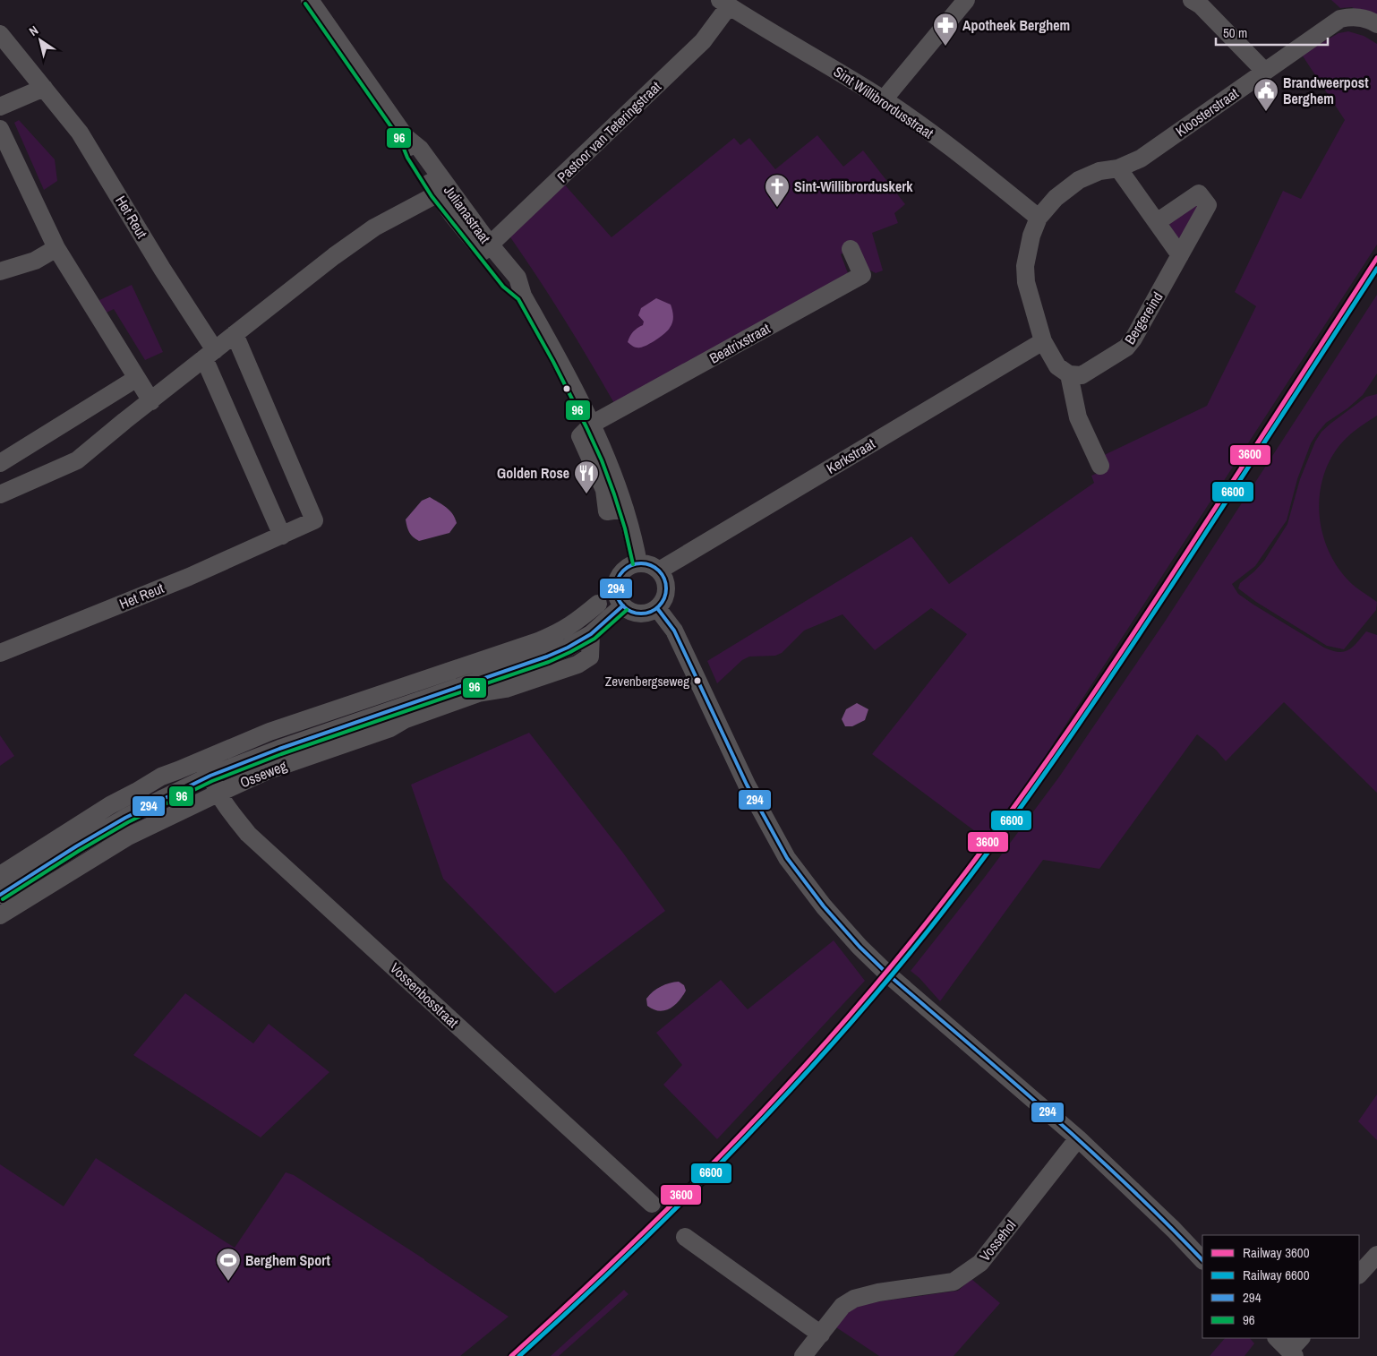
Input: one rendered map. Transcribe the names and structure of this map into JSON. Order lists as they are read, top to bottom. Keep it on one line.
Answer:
{"streets":{"street":["Sint Willibrordusstraat","Kloosterstraat","Pastoor van Teteringstraat","Julianastraat","Het Reut","Bergereind","Beatrixstraat","Kerkstraat","Osseweg","Vossenbosstraat","Vossehol"]},"crossings":[["Sint Willibrordusstraat","Kloosterstraat"],["Sint Willibrordusstraat","Pastoor van Teteringstraat"],["Pastoor van Teteringstraat","Julianastraat"],["Julianastraat","Beatrixstraat"],["Kerkstraat","Osseweg"],["Osseweg","Vossenbosstraat"]],"places":{"pharmacy":["Apotheek Berghem"],"public building":["Brandweerpost Berghem"],"church":["Sint-Willibrorduskerk"],"restaurant":["Golden Rose"],"other":["Zevenbergseweg"],"sports":["Berghem Sport"]},"lines":["transit line 96","rail line 3600","rail line 6600","transit line 294"],"legend":["Railway 3600","Railway 6600","294","96"],"scale_bar":"50 m","north":"top left"}
